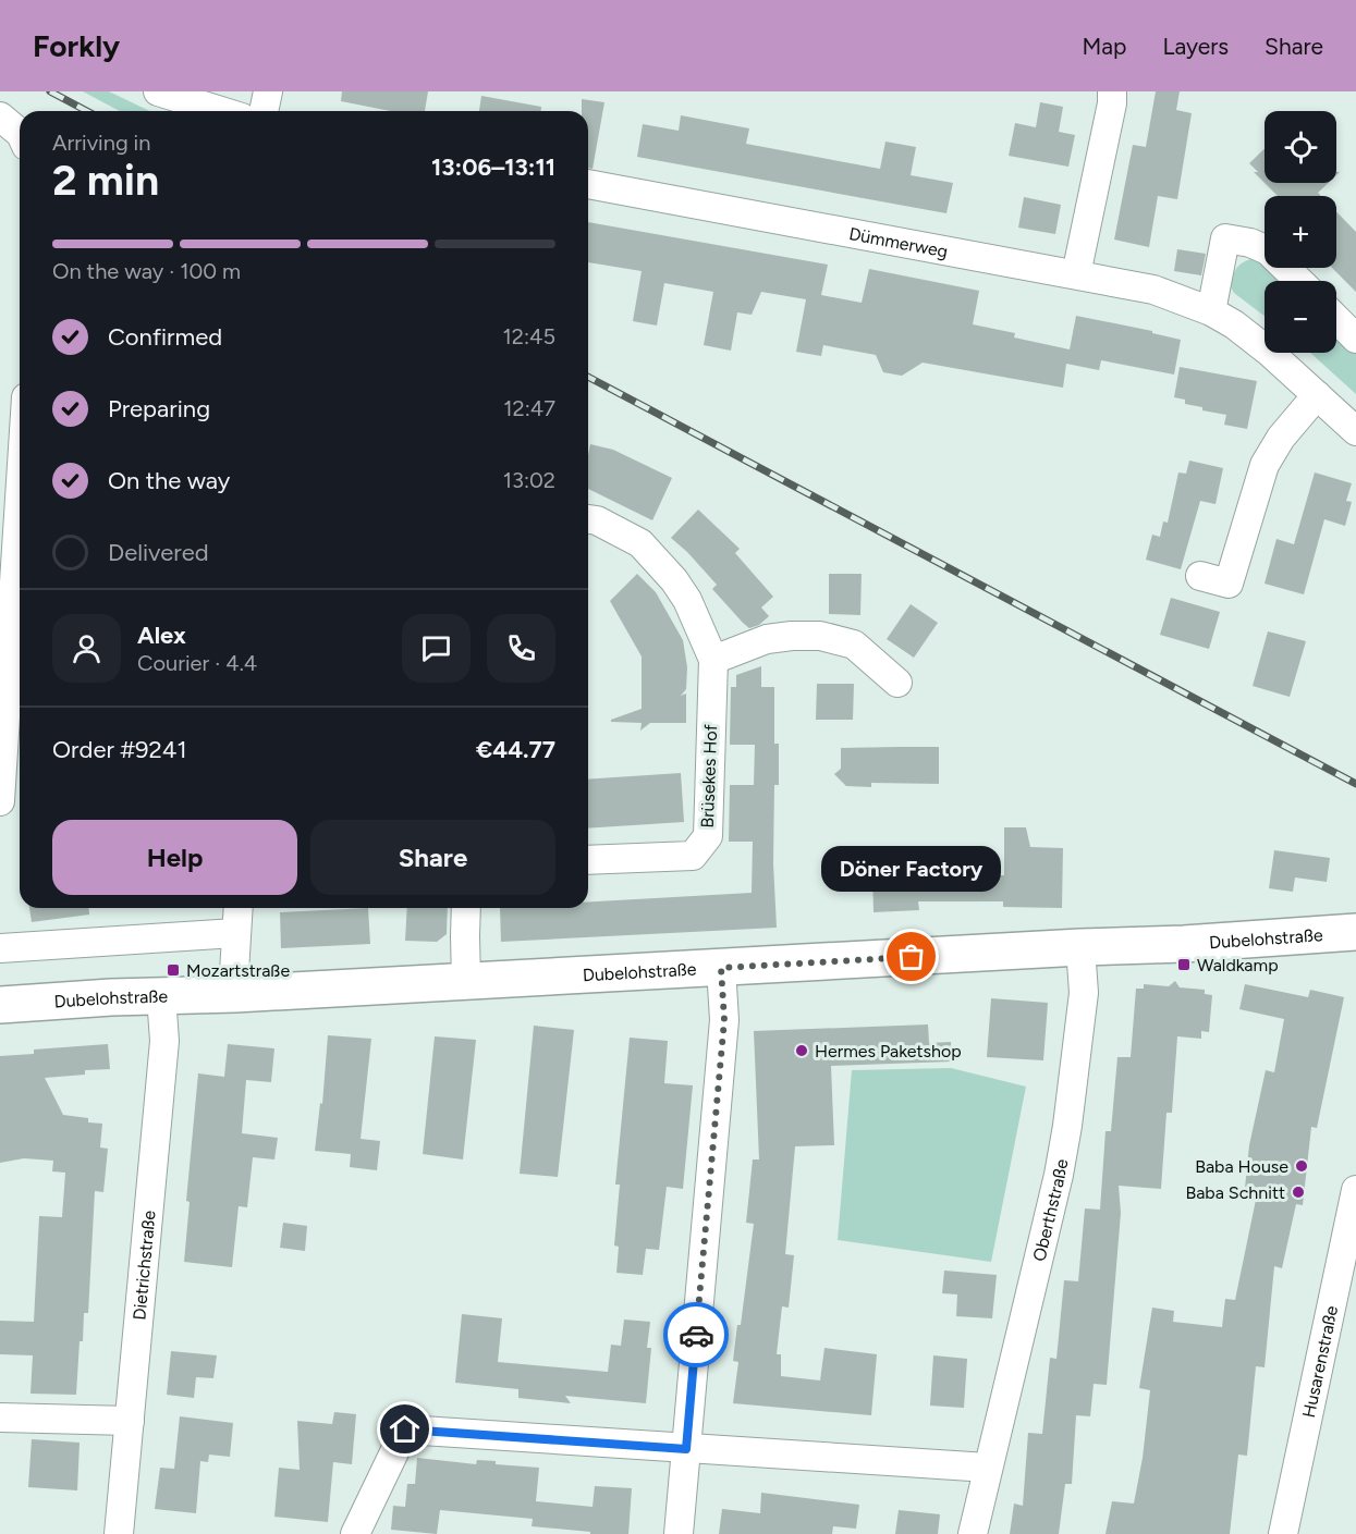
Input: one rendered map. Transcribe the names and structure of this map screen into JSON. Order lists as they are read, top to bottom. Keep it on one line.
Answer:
{"streets":{"main road":["Dubelohstraße"],"street":["Dümmerweg","Brüsekes Hof","Oberthstraße","Dietrichstraße","Husarenstraße"]},"crossings":[["Dubelohstraße","Oberthstraße"],["Dubelohstraße","Dietrichstraße"]],"places":{"other":["Döner Factory","Hermes Paketshop","Baba House","Baba Schnitt"],"transit":["Waldkamp","Mozartstraße"]},"page":{"header":"Forkly","nav":["Map","Layers","Share"],"map_buttons":["+","−"],"heading":["2 min","Arriving in","13:06–13:11"],"panel":["Alex","Courier · 4.4","Order #9241","€44.77"],"bar":"On the way · 100 m","list":[["Confirmed","12:45"],["Preparing","12:47"],["On the way","13:02"],"Delivered"],"buttons":["Help","Share"],"bubble":"Döner Factory"}}
